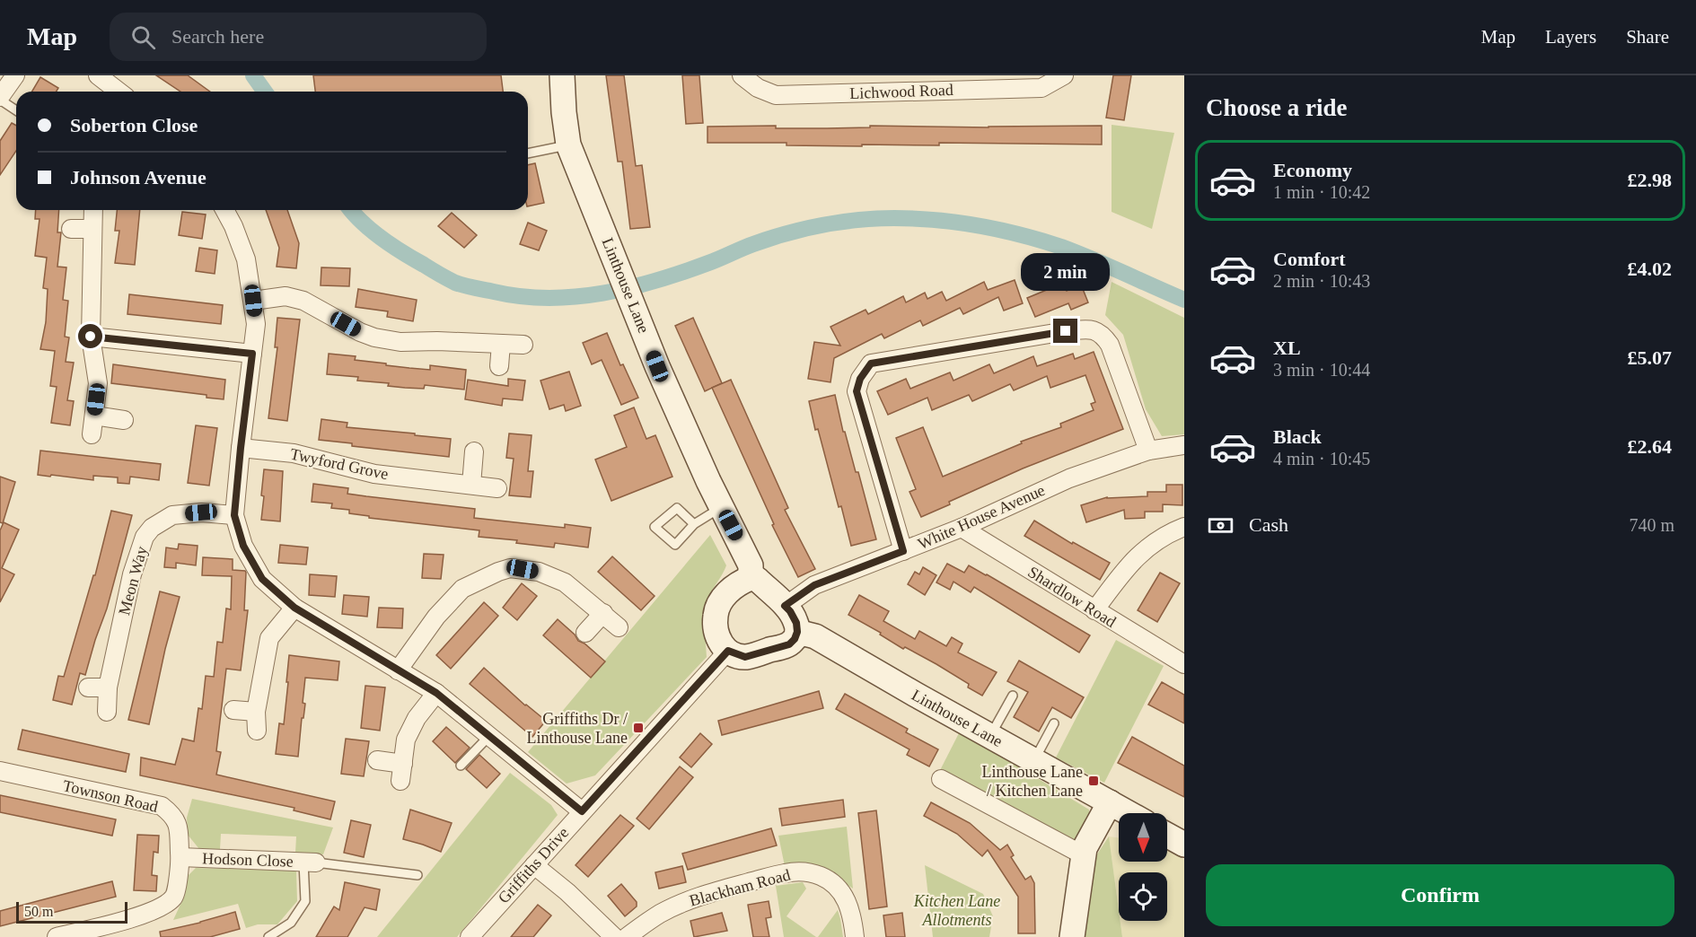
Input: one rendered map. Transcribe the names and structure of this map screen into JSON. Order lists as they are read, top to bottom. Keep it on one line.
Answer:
{"streets":{"street":["Lichwood Road","Linthouse Lane","Twyford Grove","White House Avenue","Meon Way","Shardlow Road","Townson Road","Hodson Close","Griffiths Drive","Blackham Road"]},"crossings":[["Linthouse Lane","White House Avenue"],["Linthouse Lane","Griffiths Drive"],["White House Avenue","Shardlow Road"],["White House Avenue","Griffiths Drive"],["Townson Road","Hodson Close"]],"parks":["Kitchen Lane Allotments"],"places":{"transit":["Griffiths Dr / Linthouse Lane","Linthouse Lane / Kitchen Lane"]},"scale_bar":"50 m","north":"bottom","page":{"header":"Map","search":"Search here","nav":["Map","Layers","Share"],"heading":"Choose a ride","banner":["Soberton Close","Johnson Avenue"],"list":[{"name":"Economy","note":"1 min · 10:42","value":"£2.98"},{"name":"Comfort","note":"2 min · 10:43","value":"£4.02"},{"name":"XL","note":"3 min · 10:44","value":"£5.07"},{"name":"Black","note":"4 min · 10:45","value":"£2.64"}],"bubble":"2 min","pay":["Cash","740 m"],"buttons":"Confirm","scale":"50 m"}}
